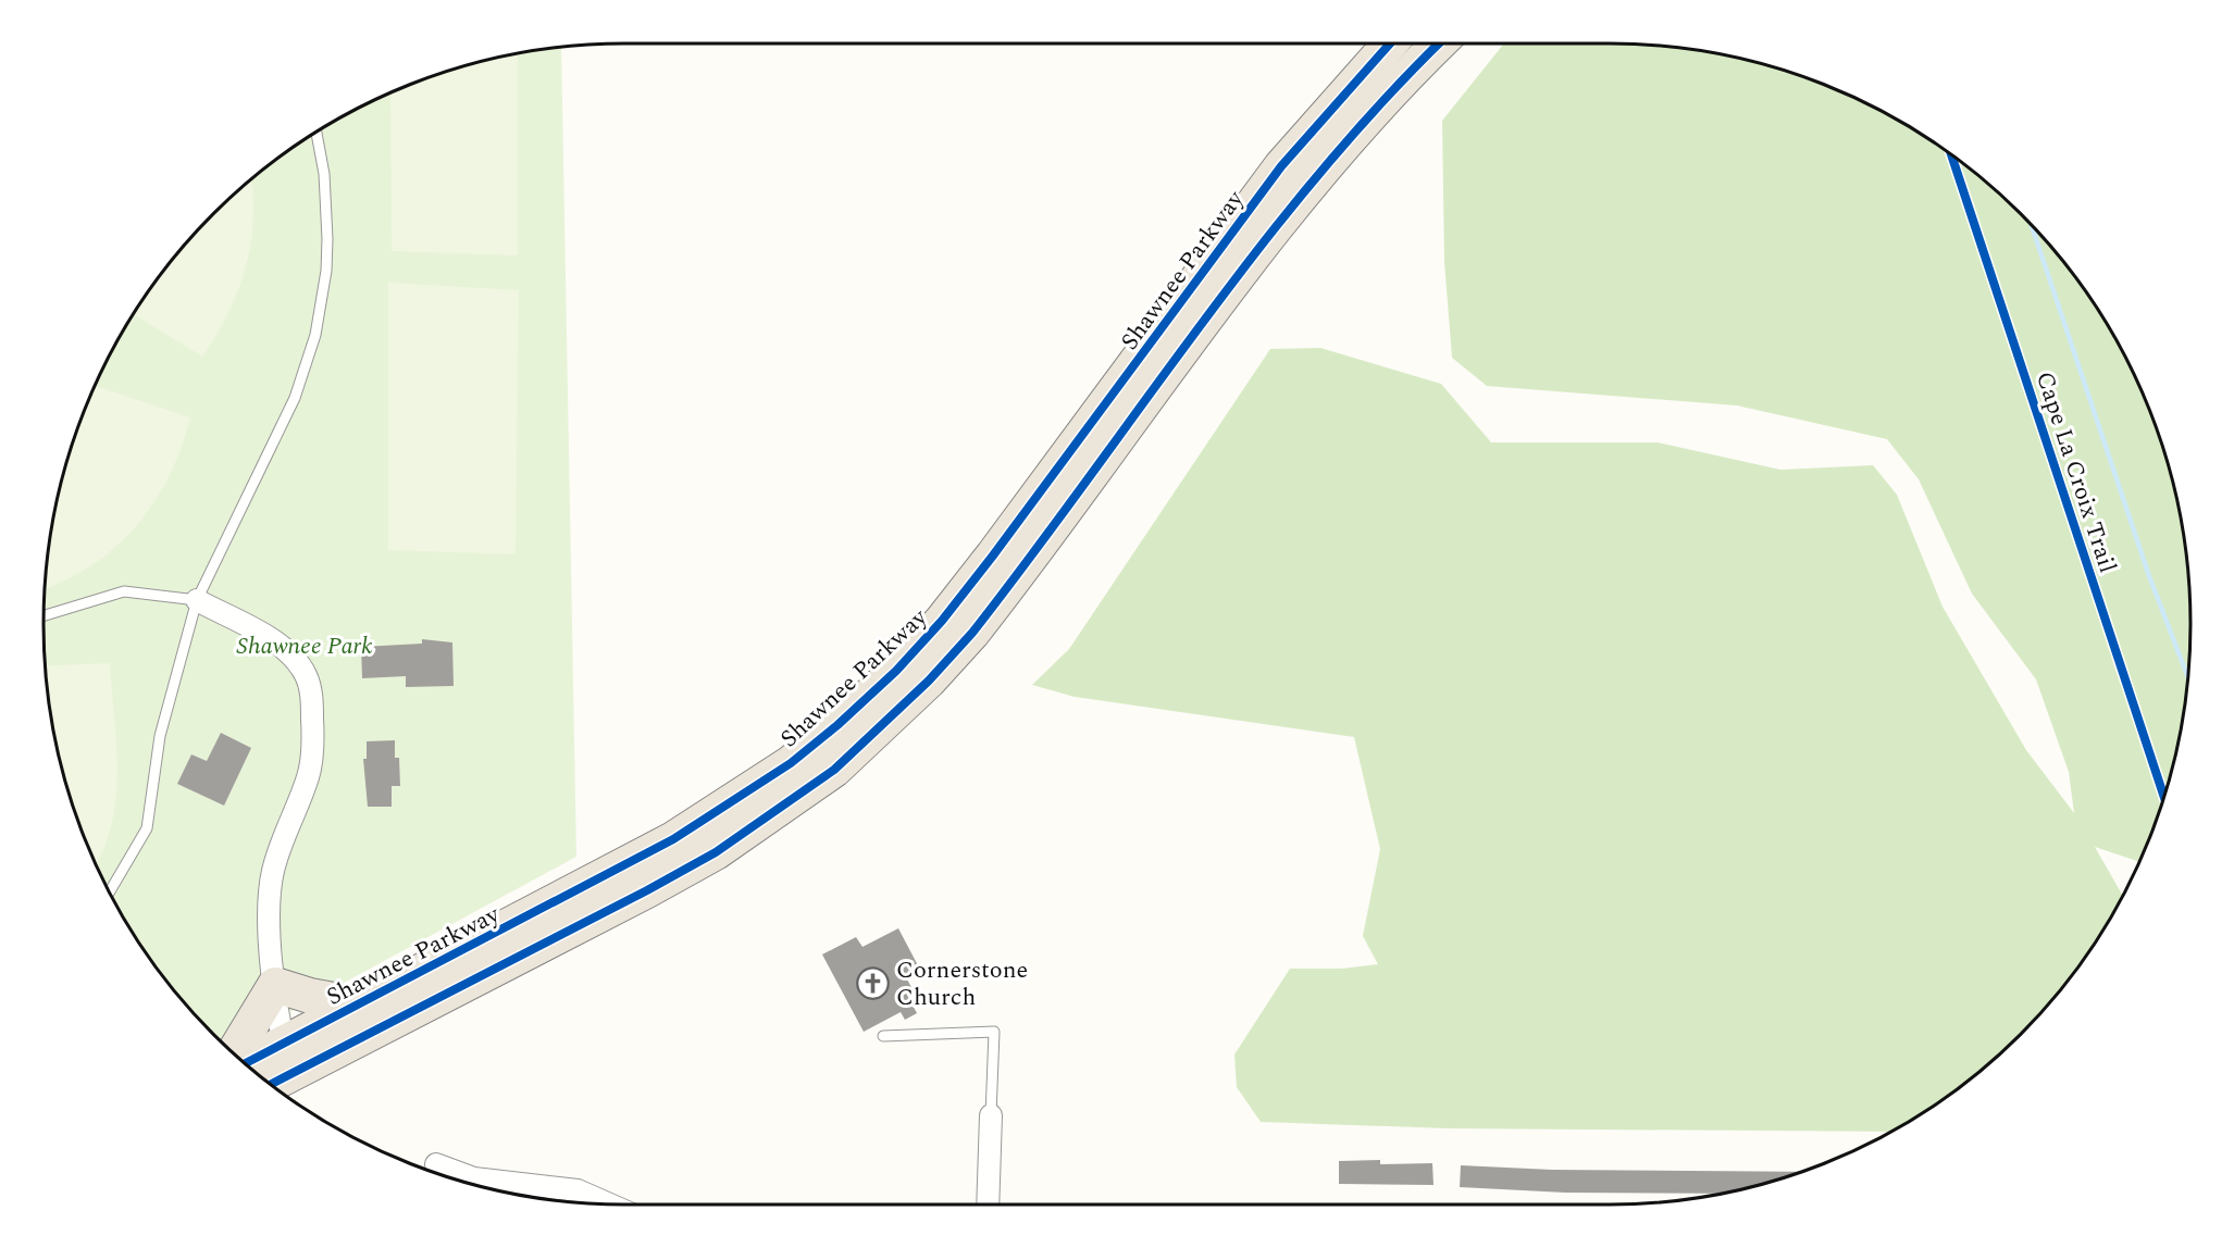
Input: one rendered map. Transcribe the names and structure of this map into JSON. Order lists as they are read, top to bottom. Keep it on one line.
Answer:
{"streets":{"highway":["Shawnee Parkway"],"cycle path":["Cape La Croix Trail"]},"parks":["Shawnee Park"],"places":{"church":["Cornerstone Church"]}}
